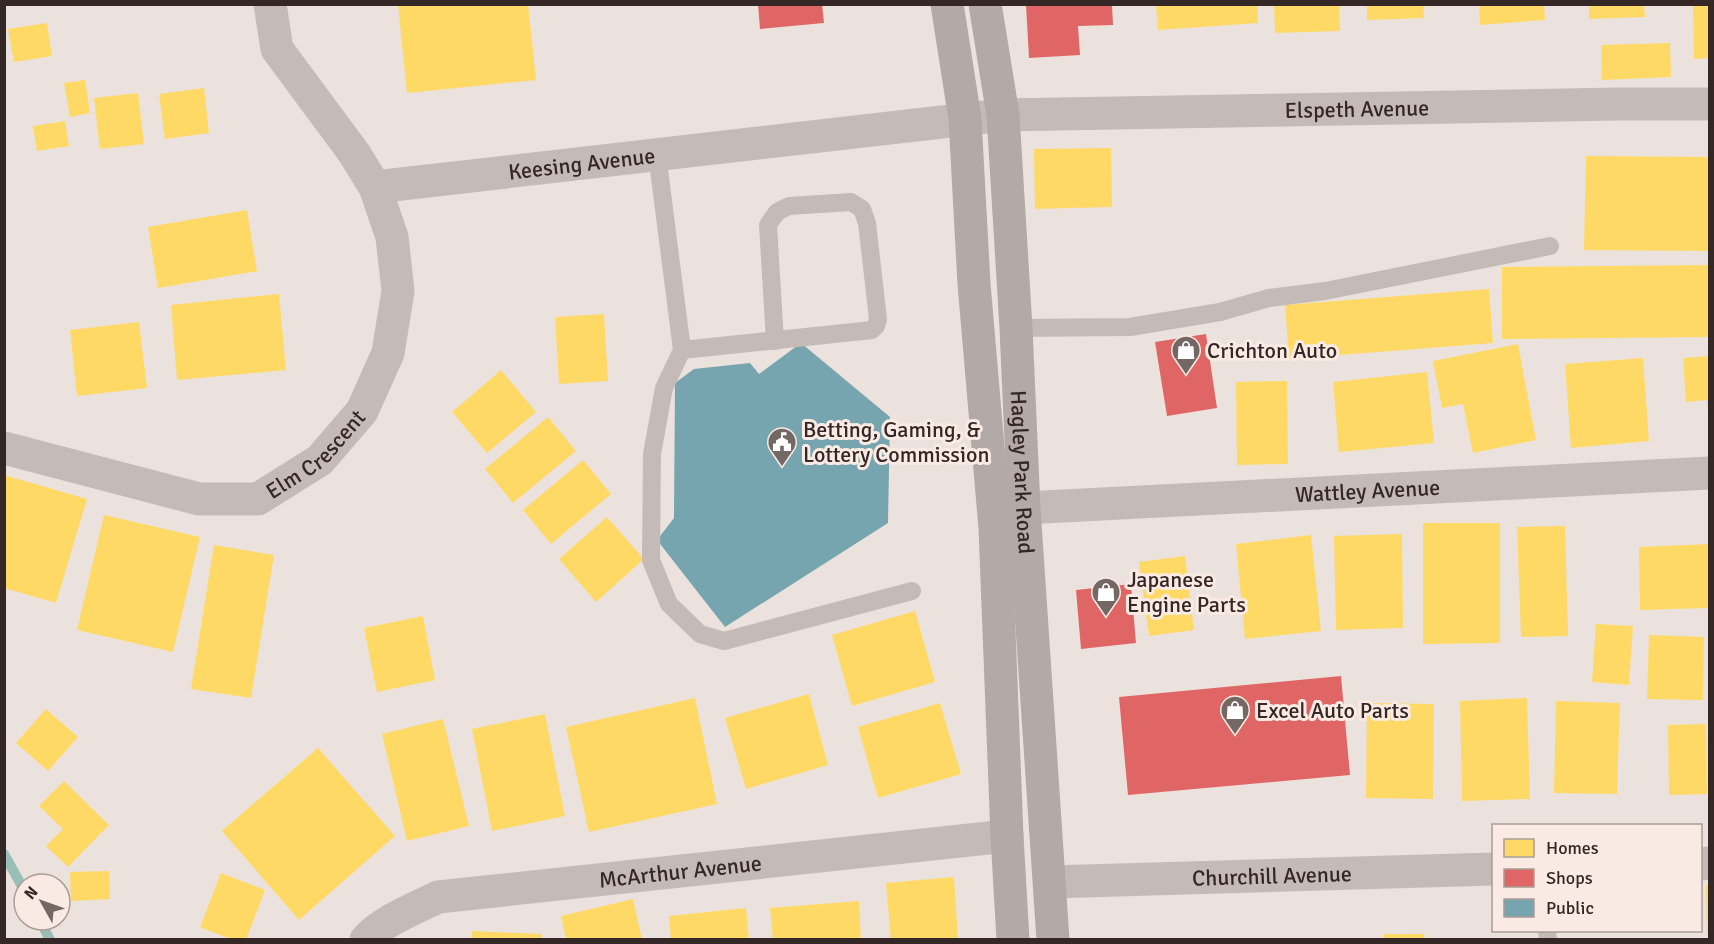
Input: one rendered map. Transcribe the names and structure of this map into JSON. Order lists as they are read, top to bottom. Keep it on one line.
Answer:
{"streets":{"main road":["Hagley Park Road"],"street":["Elspeth Avenue","Keesing Avenue","Elm Crescent","Wattley Avenue","McArthur Avenue","Churchill Avenue"]},"crossings":[["Elspeth Avenue","Keesing Avenue"],["Elspeth Avenue","Hagley Park Road"],["Keesing Avenue","Elm Crescent"],["Keesing Avenue","Hagley Park Road"],["Hagley Park Road","Wattley Avenue"],["Hagley Park Road","McArthur Avenue"],["Hagley Park Road","Churchill Avenue"]],"places":{"shop":["Crichton Auto","Japanese Engine Parts","Excel Auto Parts"],"public building":["Betting, Gaming, & Lottery Commission"]},"legend":["Homes","Shops","Public"],"north":"top left"}
